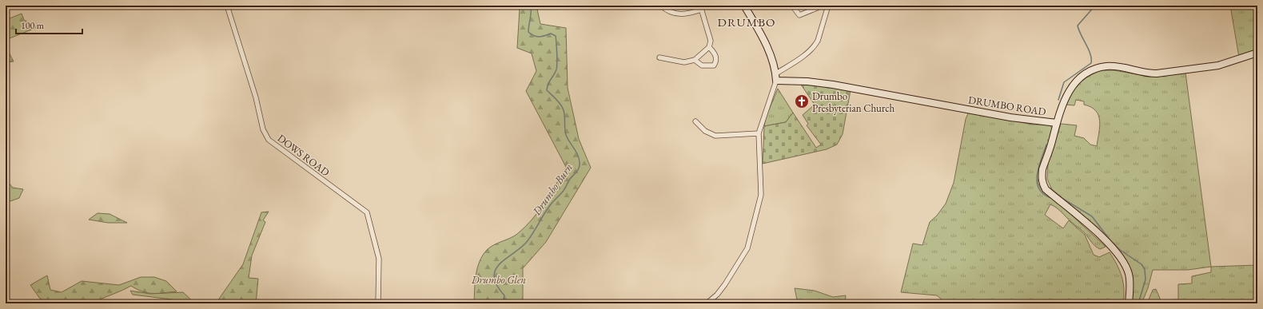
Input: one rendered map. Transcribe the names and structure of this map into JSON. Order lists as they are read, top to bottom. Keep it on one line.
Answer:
{"streets":{"street":["DRUMBO ROAD","DOWS ROAD"]},"districts":["DRUMBO"],"water":["Drumbo Burn"],"parks":["Drumbo Glen"],"places":{"church":["Drumbo Presbyterian Church"]},"scale_bar":"100 m"}
